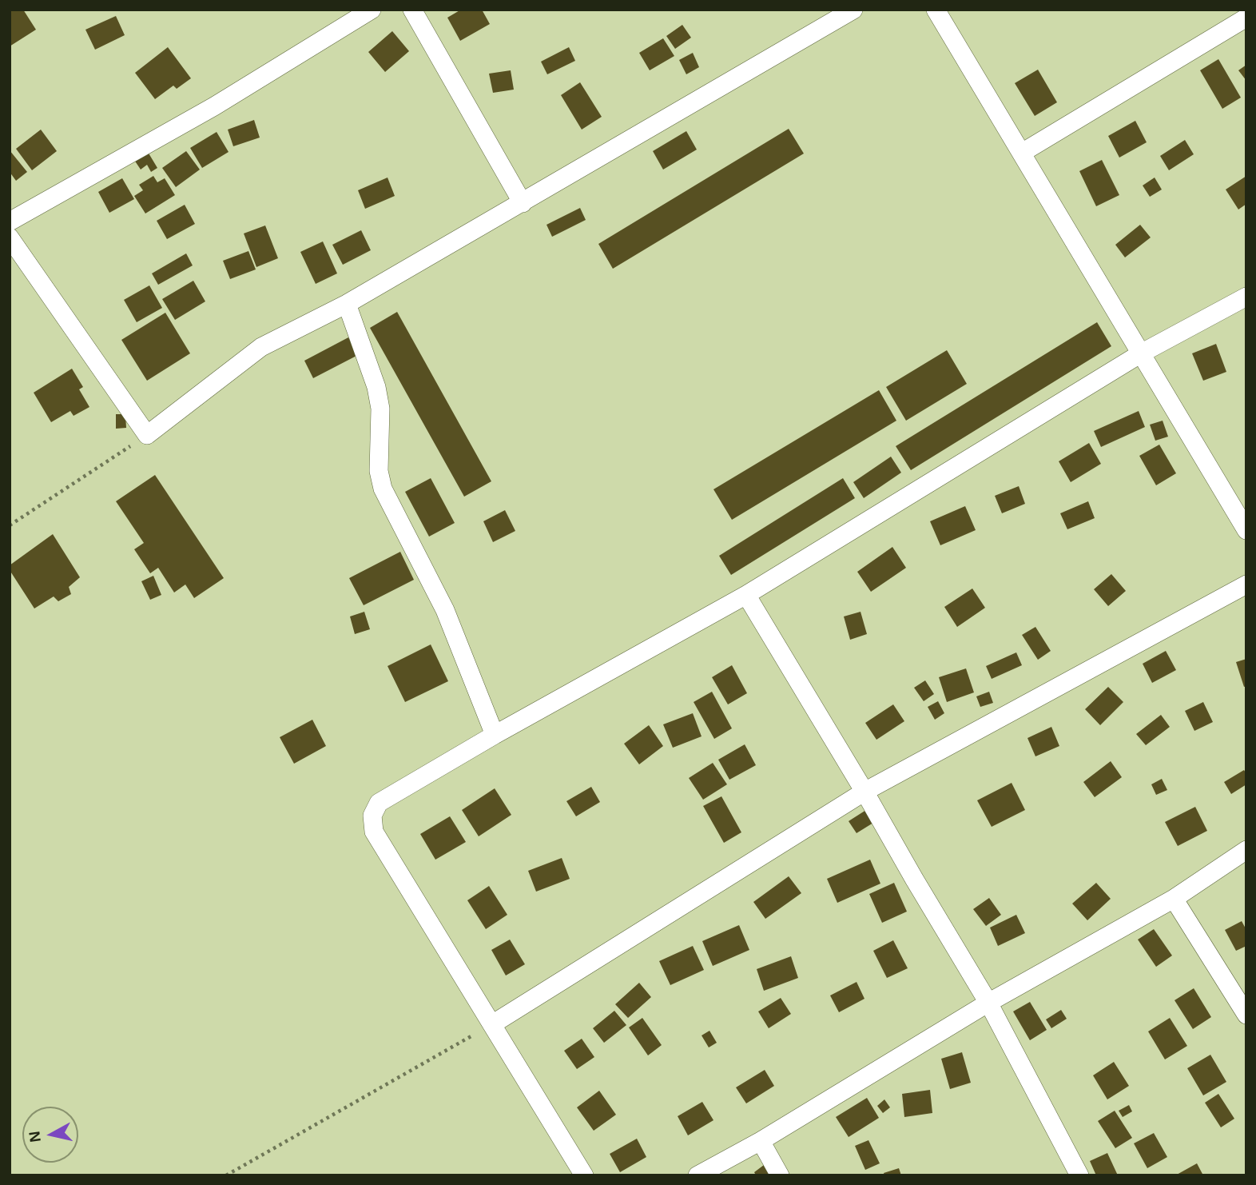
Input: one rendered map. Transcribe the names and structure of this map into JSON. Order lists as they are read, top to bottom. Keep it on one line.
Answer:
{"north":"left"}
